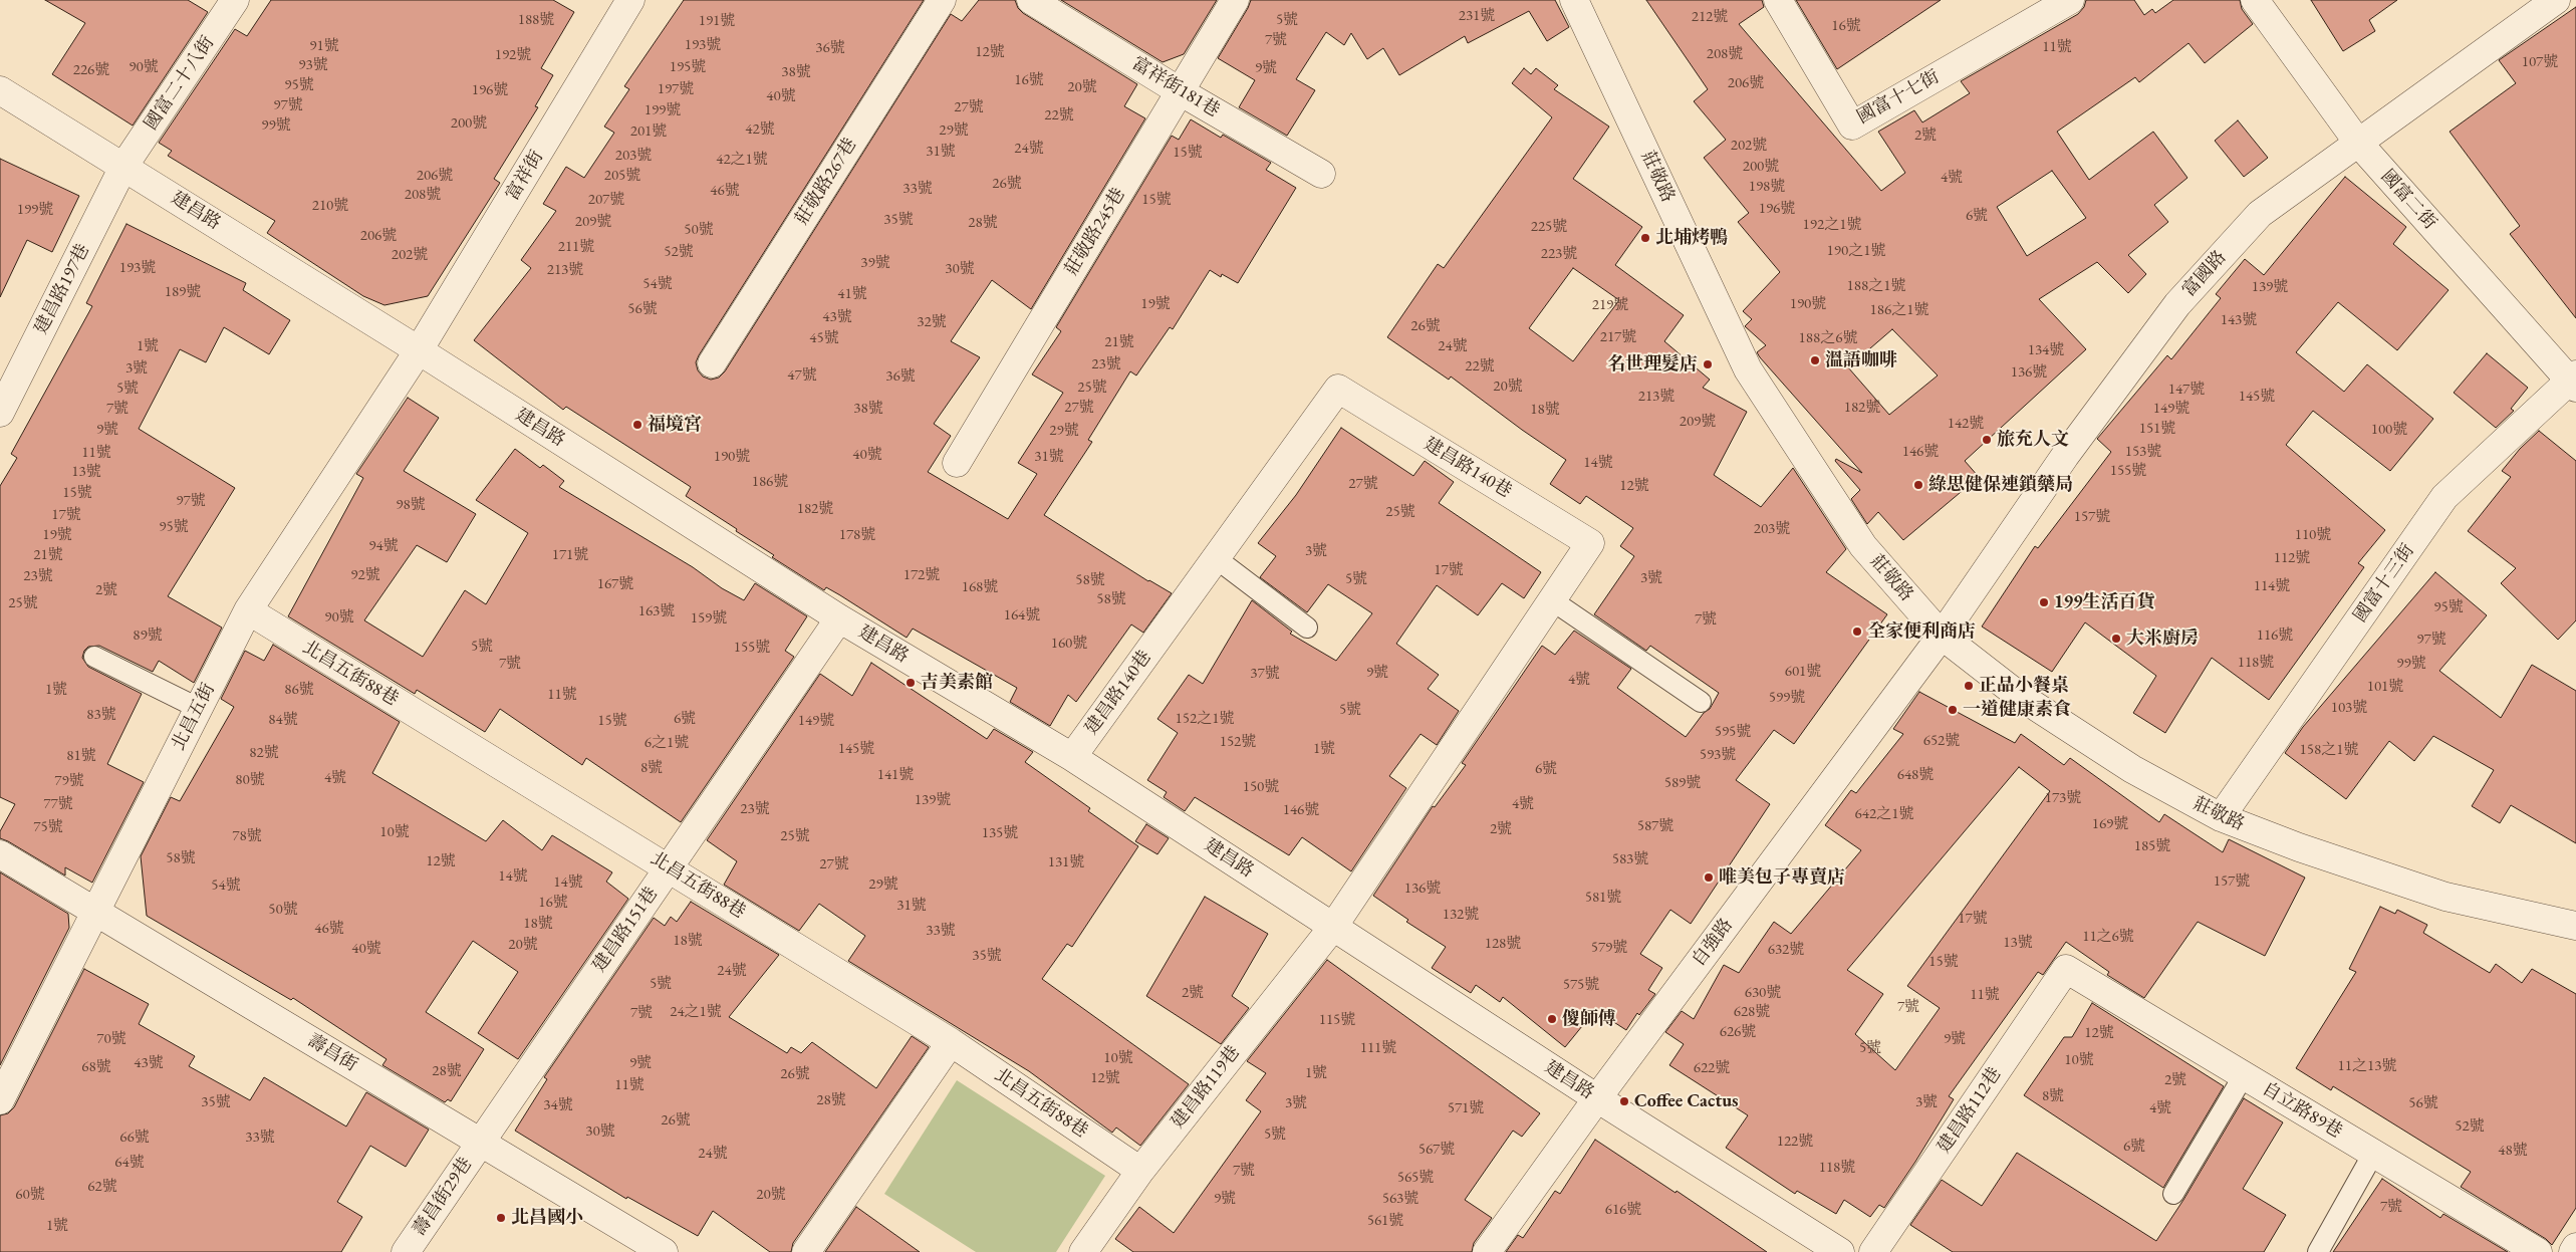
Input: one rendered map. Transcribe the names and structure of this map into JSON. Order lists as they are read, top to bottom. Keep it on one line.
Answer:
{"streets":{"street":["國富二十八街","富祥街181巷","國富十七街","富祥街","莊敬路","莊敬路267巷","國富二街","建昌路","莊敬路245巷","富國路","建昌路197巷","建昌路140巷","國富十三街","北昌五街88巷","北昌五街","建昌路151巷","自強路","壽昌街","建昌路119巷","建昌路112巷","自立路89巷","壽昌街29巷"]},"crossings":[["國富二十八街","建昌路"],["國富二十八街","建昌路197巷"],["富祥街181巷","莊敬路245巷"],["富祥街","建昌路"],["富祥街","北昌五街"],["莊敬路","富國路"],["莊敬路","國富十三街"],["莊敬路","自強路"],["國富二街","富國路"],["國富二街","國富十三街"],["建昌路","建昌路197巷"],["建昌路","建昌路140巷"],["建昌路","北昌五街"],["建昌路","建昌路151巷"],["建昌路","自強路"],["建昌路","建昌路119巷"],["富國路","自強路"],["建昌路140巷","建昌路119巷"],["北昌五街88巷","北昌五街"],["北昌五街88巷","建昌路151巷"],["北昌五街88巷","建昌路119巷"],["北昌五街","壽昌街"],["建昌路151巷","壽昌街"],["建昌路151巷","壽昌街29巷"],["壽昌街","壽昌街29巷"],["建昌路112巷","自立路89巷"]],"places":["北埔烤鴨","溫語咖啡","名世理髮店","福境宮","旅充人文","綠思健保連鎖藥局","199生活百貨","全家便利商店","大米廚房","吉美素館","正品小餐桌","一道健康素食","唯美包子專賣店","傻師傅","Coffee Cactus","北昌國小"],"house_numbers":["231號","212號","188號","5號","191號","16號","7號","193號","91號","11號","36號","12號","208號","192號","107號","93號","90號","195號","9號","226號","38號","16號","206號","95號","20號","197號","196號","40號","97號","27號","199號","22號","200號","99號","42號","29號","201號","2號","202號","24號","31號","15號","203號","42之1號","200號","206號","205號","4號","26號","198號","33號","46號","208號","207號","15號","210號","196號","199號","6號","35號","209號","28號","192之1號","225號","50號","206號","211號","190之1號","52號","223號","202號","39號","193號","30號","213號","54號","188之1號","139號","189號","41號","19號","190號","219號","56號","186之1號","43號","143號","32號","26號","217號","45號","188之6號","21號","1號","24號","134號","23號","22號","3號","136號","47號","36號","20號","25號","5號","147號","213號","145號","27號","182號","7號","38號","149號","18號","209號","142號","151號","9號","100號","29號","146號","153號","11號","40號","190號","31號","14號","155號","13號","186號","27號","12號","15號","97號","98號","182號","25號","17號","157號","95號","203號","19號","178號","110號","94號","3號","21號","171號","112號","17號","92號","172號","23號","3號","5號","58號","167號","114號","168號","2號","58號","25號","95號","163號","164號","90號","159號","7號","89號","116號","97號","160號","5號","155號","118號","7號","99號","601號","9號","37號","4號","101號","1號","86號","11號","599號","103號","5號","83號","6號","152之1號","84號","15號","149號","595號","652號","152號","6之1號","145號","1號","158之1號","82號","593號","81號","8號","6號","141號","648號","4號","80號","79號","589號","150號","173號","139號","77號","4號","23號","146號","642之1號","169號","587號","75號","2號","10號","135號","78號","25號","185號","58號","583號","12號","131號","27號","14號","157號","14號","29號","54號","136號","581號","16號","31號","50號","132號","17號","18號","46號","33號","11之6號","18號","13號","128號","20號","579號","40號","632號","35號","15號","24號","5號","575號","2號","630號","11號","7號","24之1號","628號","7號","115號","626號","12號","70號","9號","111號","5號","10號","10號","43號","9號","11之13號","68號","622號","28號","1號","26號","12號","2號","11號","8號","28號","35號","3號","3號","56號","34號","571號","4號","26號","52號","30號","5號","66號","33號","122號","6號","567號","48號","24號","64號","118號","7號","565號","62號","60號","20號","9號","563號","7號","616號","561號","1號"]}
